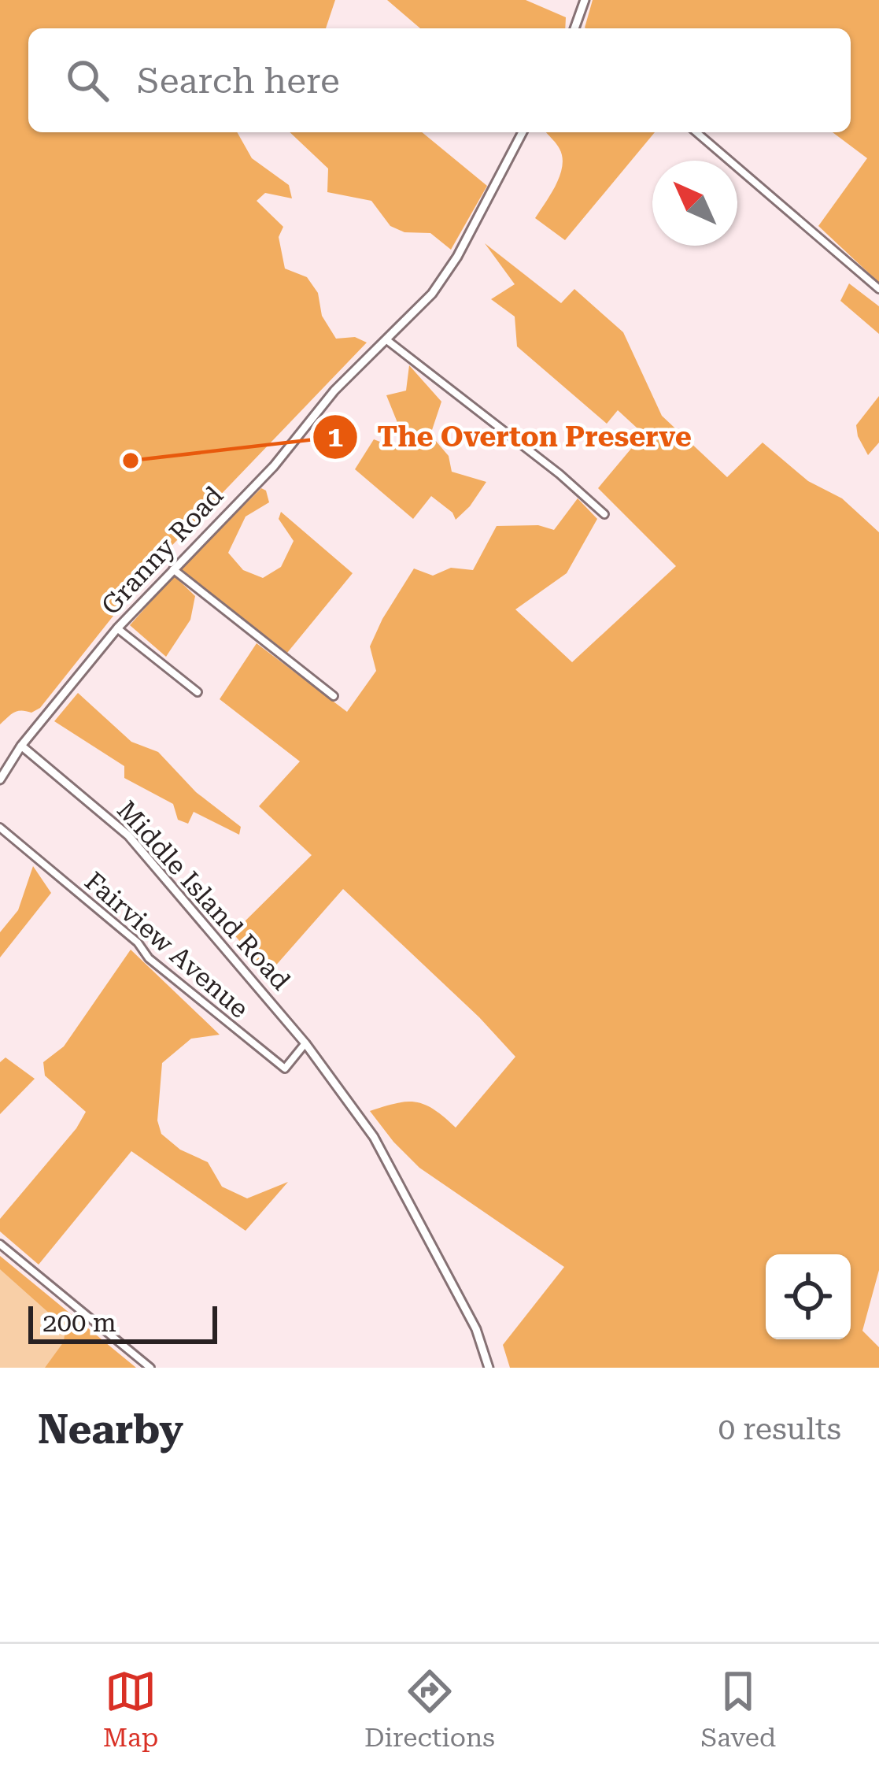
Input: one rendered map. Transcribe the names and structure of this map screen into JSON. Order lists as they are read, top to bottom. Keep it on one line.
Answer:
{"streets":{"street":["Granny Road","Middle Island Road","Fairview Avenue"]},"crossings":[["Granny Road","Middle Island Road"],["Middle Island Road","Fairview Avenue"]],"places":["The Overton Preserve"],"scale_bar":"200 m","north":"top left","page":{"search":"Search here","scale":"200 m","heading":["Nearby","0 results"],"nav":["Map","Directions","Saved"]}}
